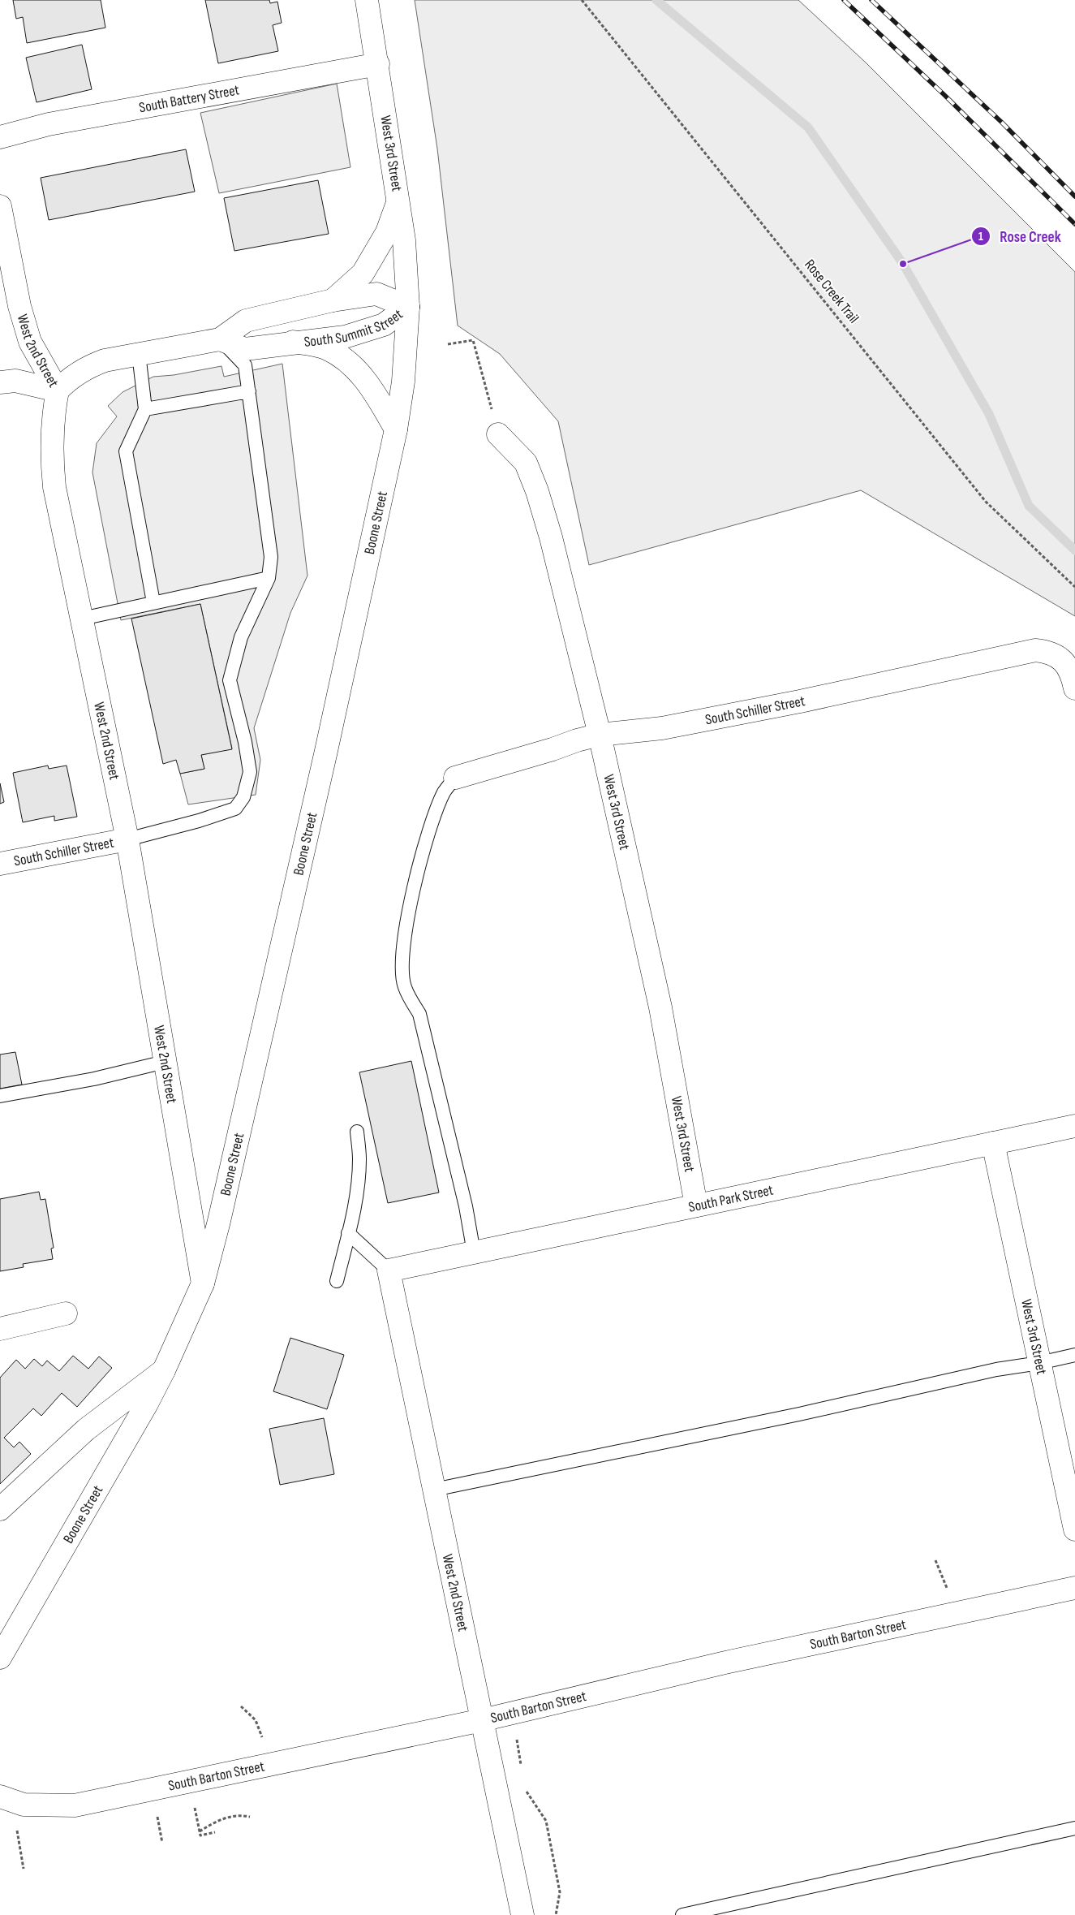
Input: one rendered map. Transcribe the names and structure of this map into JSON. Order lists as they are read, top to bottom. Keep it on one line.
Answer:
{"streets":{"street":["South Battery Street","West 3rd Street","South Summit Street","West 2nd Street","Boone Street","South Schiller Street","South Park Street","South Barton Street"],"path":["Rose Creek Trail"]},"crossings":[["South Battery Street","West 3rd Street"],["West 3rd Street","South Summit Street"],["West 3rd Street","Boone Street"],["West 3rd Street","South Schiller Street"],["West 3rd Street","South Park Street"],["South Summit Street","West 2nd Street"],["South Summit Street","Boone Street"],["West 2nd Street","Boone Street"],["West 2nd Street","South Schiller Street"],["West 2nd Street","South Park Street"],["West 2nd Street","South Barton Street"]],"places":["Rose Creek"]}
